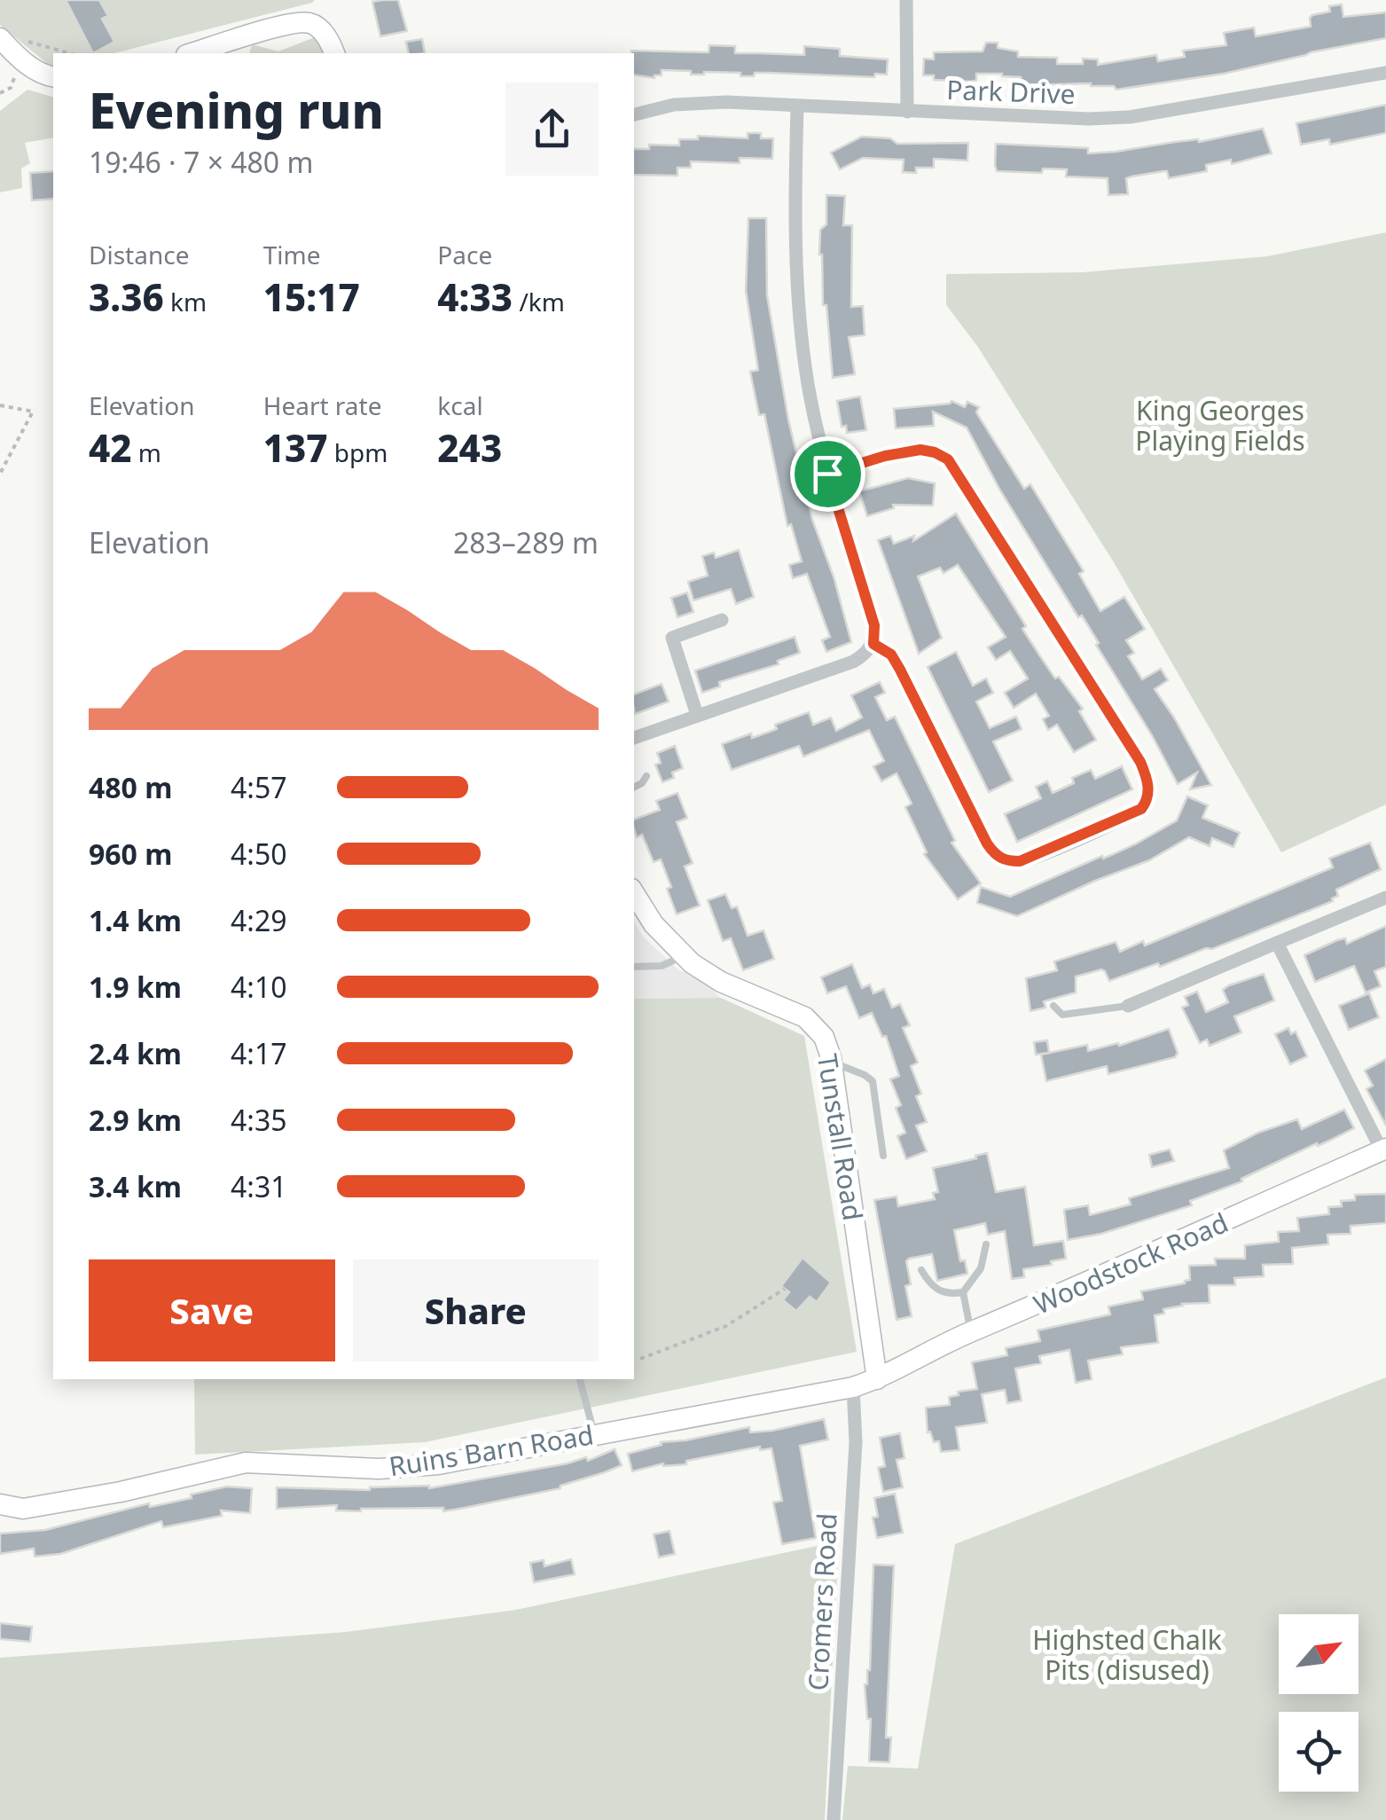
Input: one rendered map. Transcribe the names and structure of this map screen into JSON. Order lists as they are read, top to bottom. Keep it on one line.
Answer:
{"streets":{"street":["Park Drive","Tunstall Road","Woodstock Road","Ruins Barn Road","Cromers Road"]},"crossings":[["Tunstall Road","Woodstock Road"],["Tunstall Road","Ruins Barn Road"],["Woodstock Road","Ruins Barn Road"],["Ruins Barn Road","Cromers Road"]],"parks":["King Georges Playing Fields","Highsted Chalk Pits (disused)"],"north":"top right","page":{"heading":["Evening run","19:46 · 7 × 480 m"],"stats":[["Distance","3.36 km"],["Time","15:17"],["Pace","4:33 /km"],["Elevation","42 m"],["Heart rate","137 bpm"],["kcal","243"]],"chart":["Elevation","283–289 m"],"list":[{"name":"480 m","note":"4:57"},{"name":"960 m","note":"4:50"},{"name":"1.4 km","note":"4:29"},{"name":"1.9 km","note":"4:10"},{"name":"2.4 km","note":"4:17"},{"name":"2.9 km","note":"4:35"},{"name":"3.4 km","note":"4:31"}],"buttons":["Save","Share"]}}
